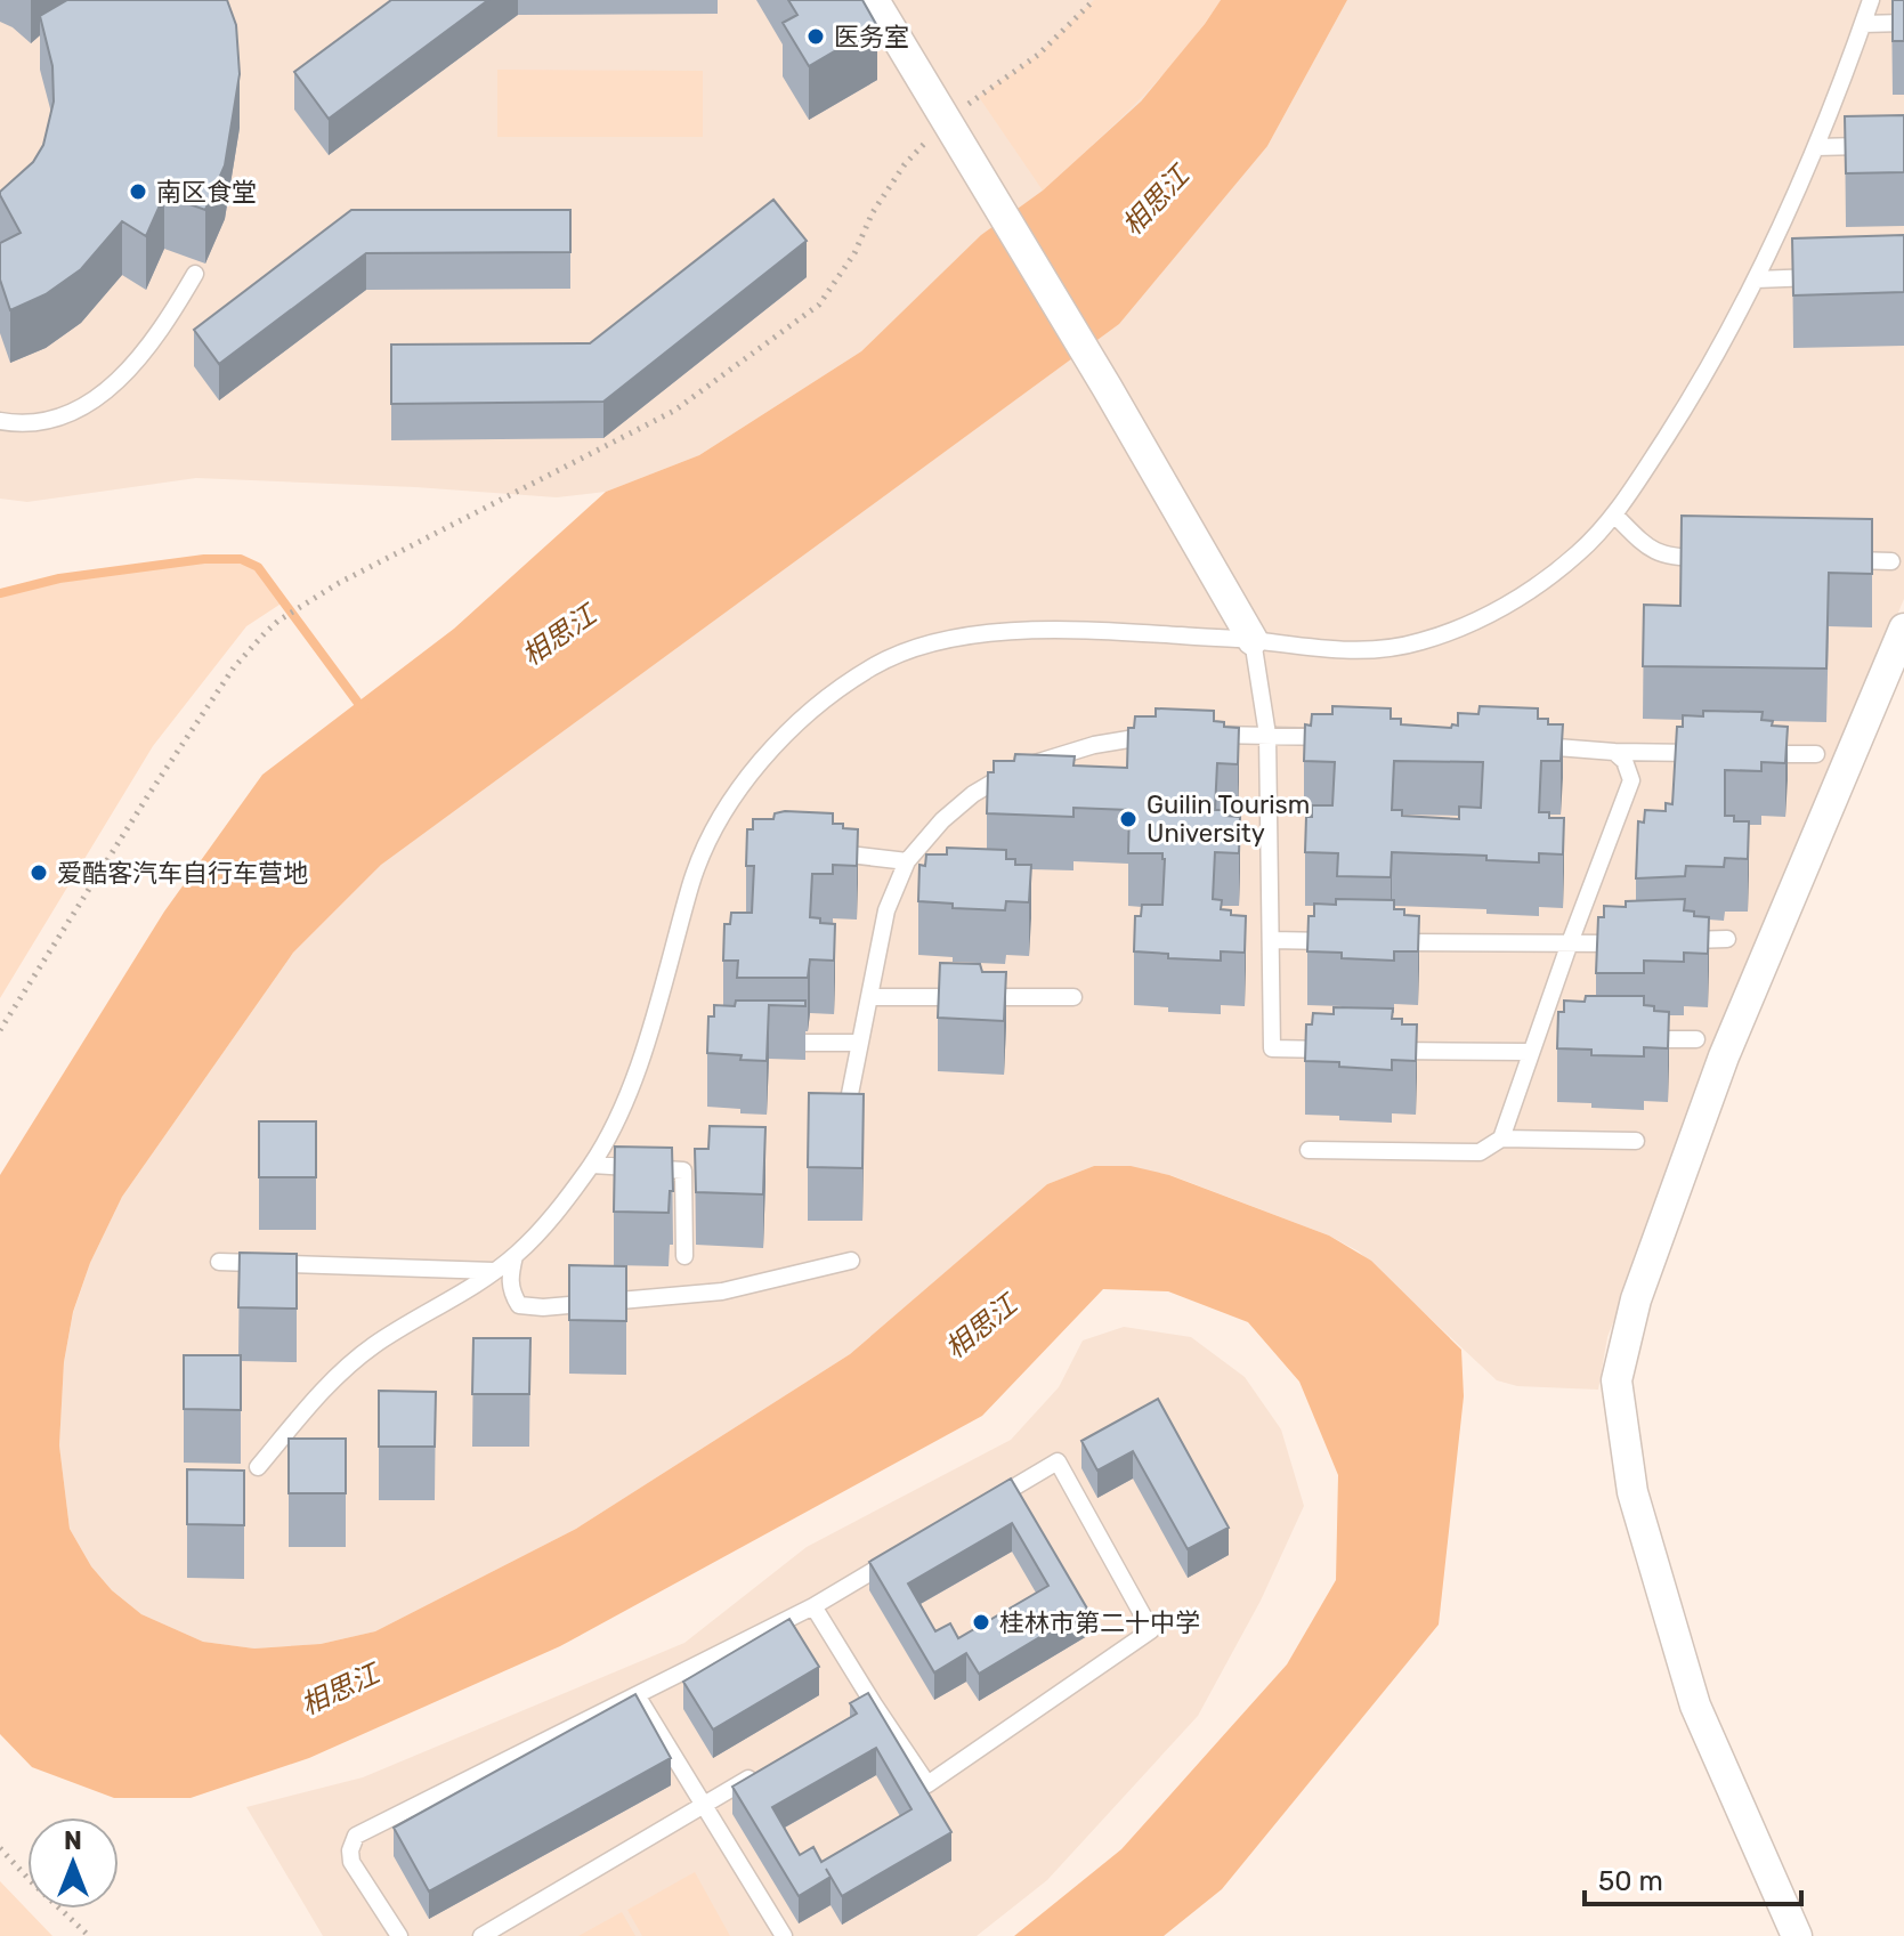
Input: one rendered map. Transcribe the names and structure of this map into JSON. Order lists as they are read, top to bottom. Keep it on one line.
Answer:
{"water":["相思江"],"places":["医务室","南区食堂","Guilin Tourism University","爱酷客汽车自行车营地","桂林市第二十中学"],"scale_bar":"50 m","north":"top"}
